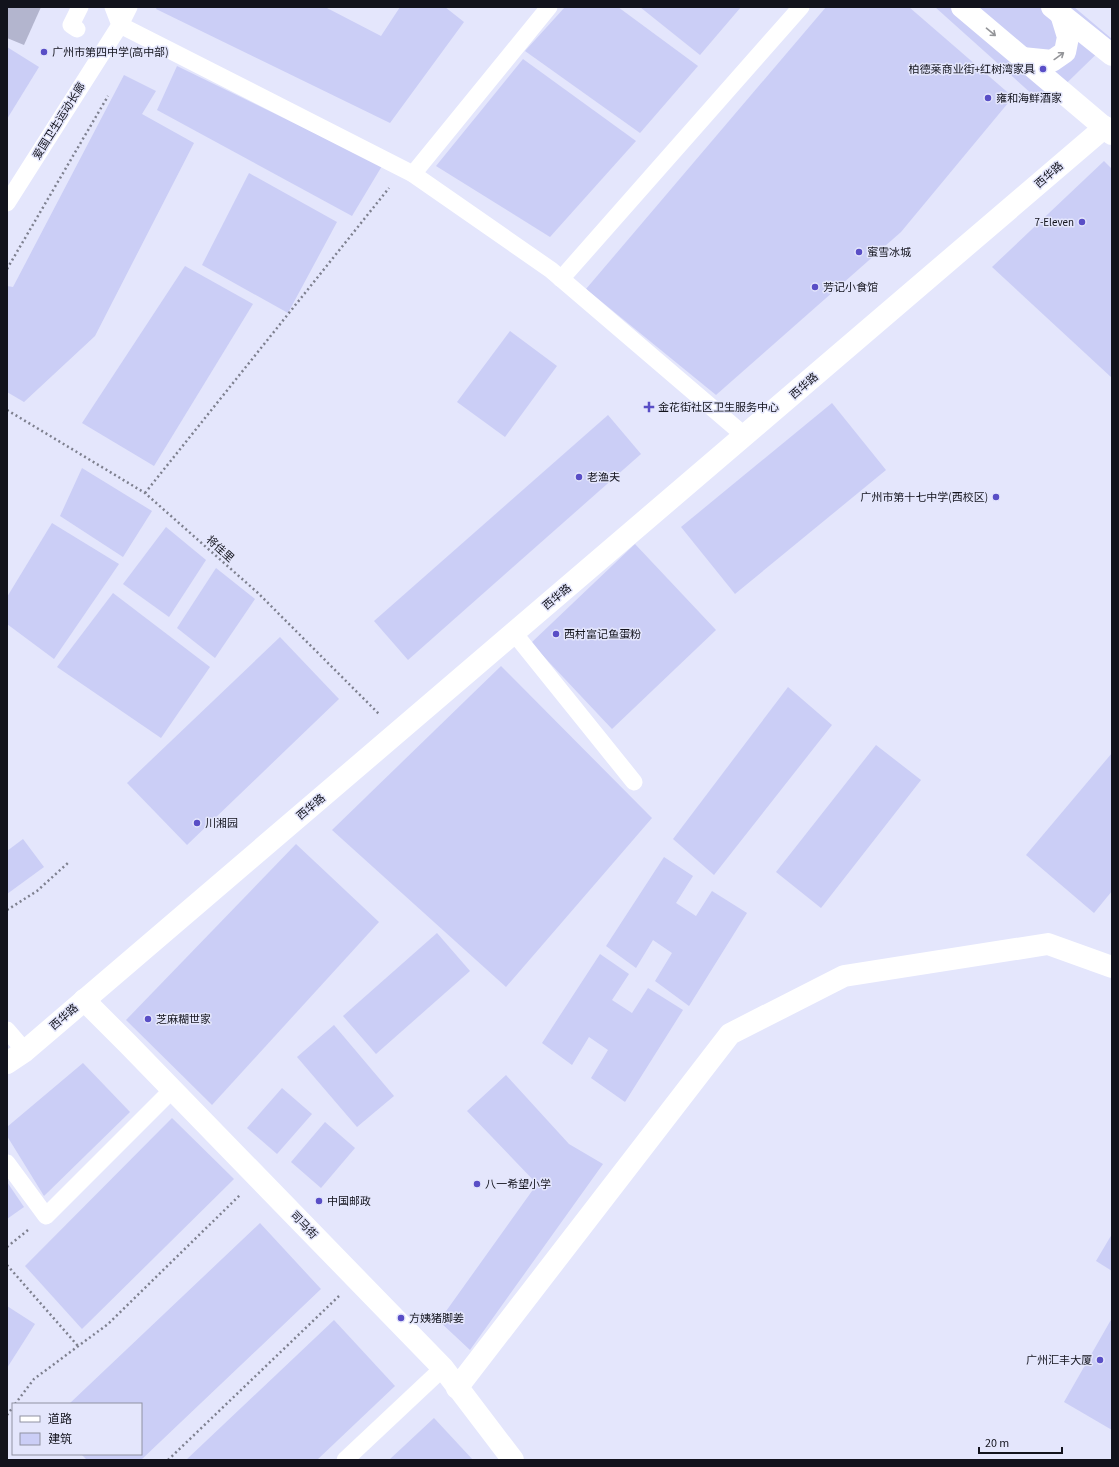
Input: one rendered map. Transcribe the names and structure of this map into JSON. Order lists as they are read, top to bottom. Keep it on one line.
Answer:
{"streets":{"street":["西华路","司马街"],"lane":["爱国卫生运动长廊"],"path":["将佳里"]},"crossings":[["西华路","将佳里"],["西华路","司马街"]],"places":{"other":["广州市第四中学(高中部)","柏德莱商业街+红树湾家具","雍和海鲜酒家","7-Eleven","蜜雪冰城","芳记小食馆","老渔夫","广州市第十七中学(西校区)","西村富记鱼蛋粉","川湘园","芝麻糊世家","八一希望小学","中国邮政","方姨猪脚姜","广州汇丰大厦"],"health":["金花街社区卫生服务中心"]},"legend":["道路","建筑"],"scale_bar":"20 m"}
